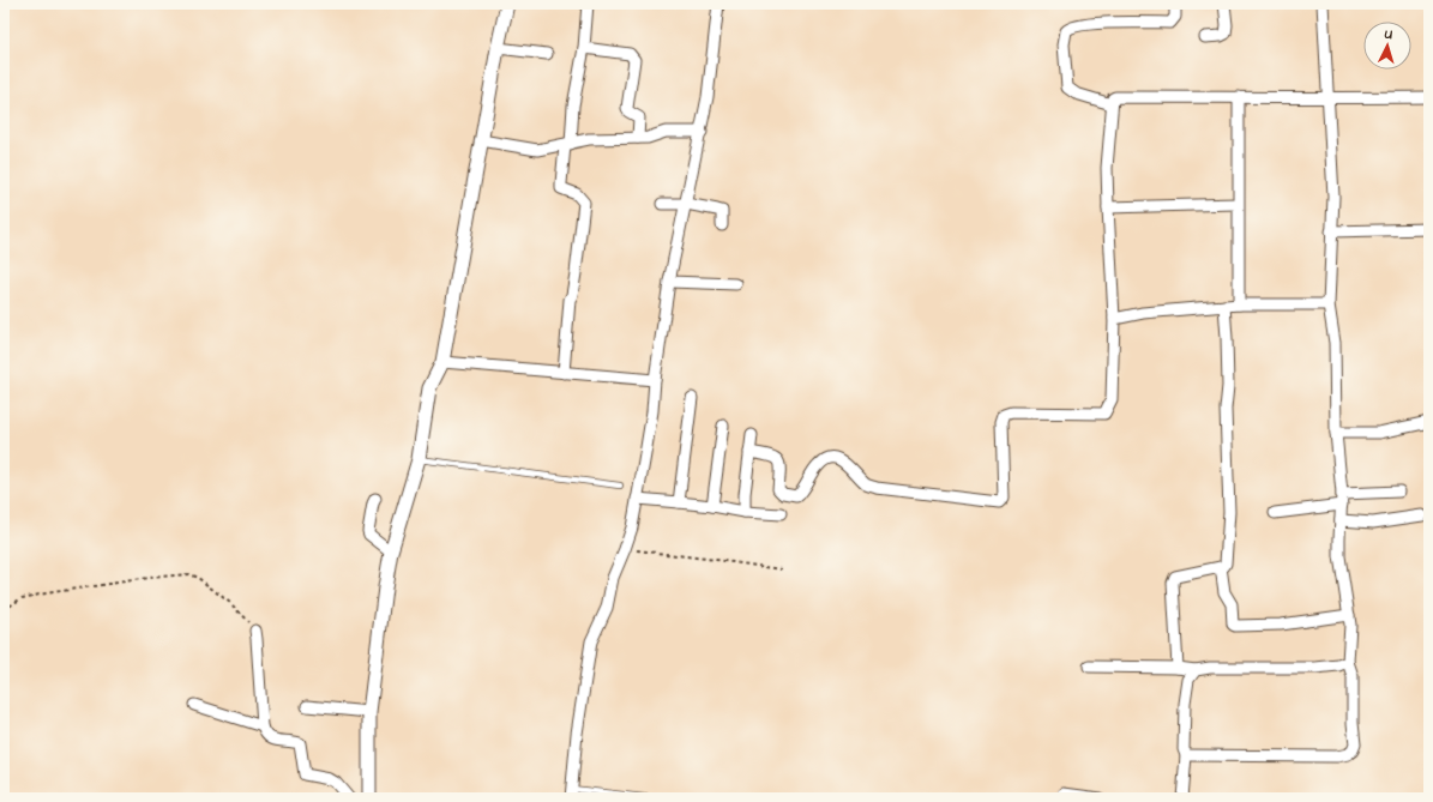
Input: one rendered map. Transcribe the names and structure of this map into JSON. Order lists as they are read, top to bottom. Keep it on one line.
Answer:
{"north":"top"}
